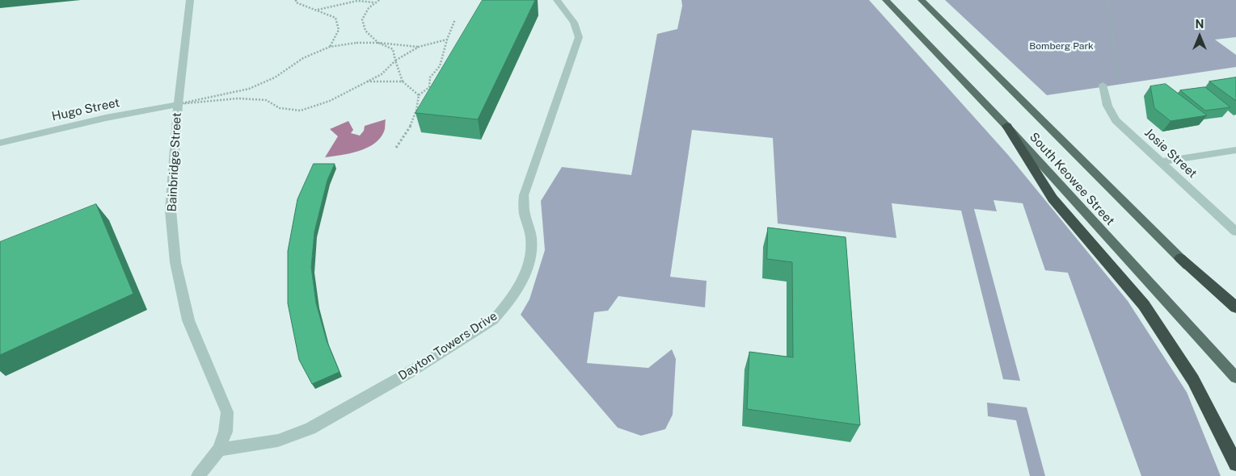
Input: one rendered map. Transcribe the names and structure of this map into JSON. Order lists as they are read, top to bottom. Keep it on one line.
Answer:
{"streets":{"main road":["South Keowee Street"],"street":["Hugo Street","Josie Street","Bainbridge Street","Dayton Towers Drive"]},"crossings":[["Hugo Street","Bainbridge Street"],["Bainbridge Street","Dayton Towers Drive"]],"parks":["Bomberg Park"],"north":"top"}
